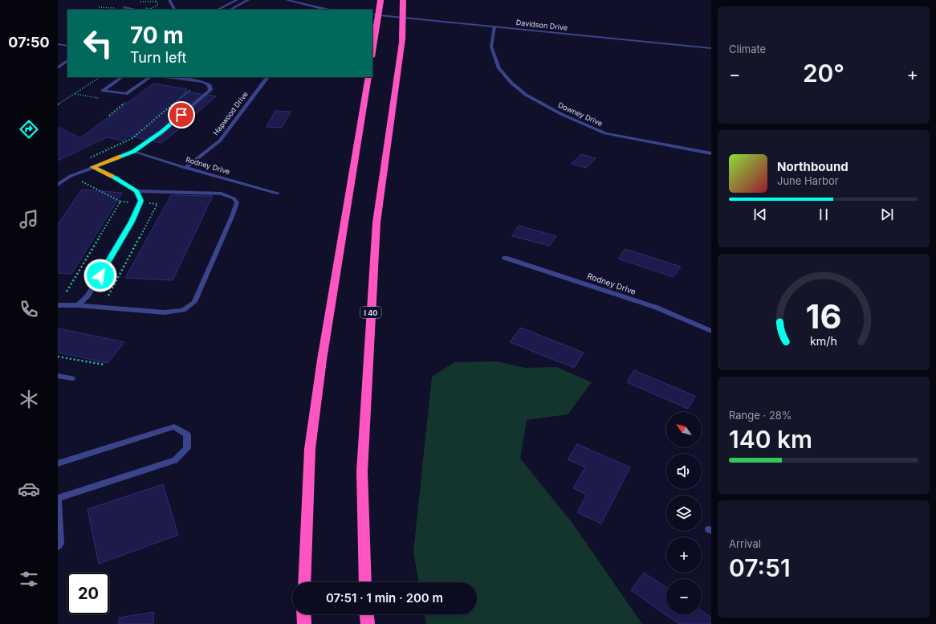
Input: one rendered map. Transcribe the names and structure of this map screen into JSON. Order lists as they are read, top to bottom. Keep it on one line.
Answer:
{"streets":{"highway":["I 40"],"street":["Davidson Drive","Hapwood Drive","Downey Drive","Rodney Drive"]},"crossings":[["Davidson Drive","Downey Drive"],["Hapwood Drive","Rodney Drive"]],"north":"top left","page":{"tabs":"07:50","tile":["Climate",["Range · 28%","140 km"],["Arrival","07:51"]],"turn":["70 m","Turn left"],"heat":["−","20°","+"],"song":["Northbound","June Harbor"],"map_buttons":["+","−"],"limit":"20","trip":"07:51 · 1 min · 200 m","gauge":["16","km/h"]}}
